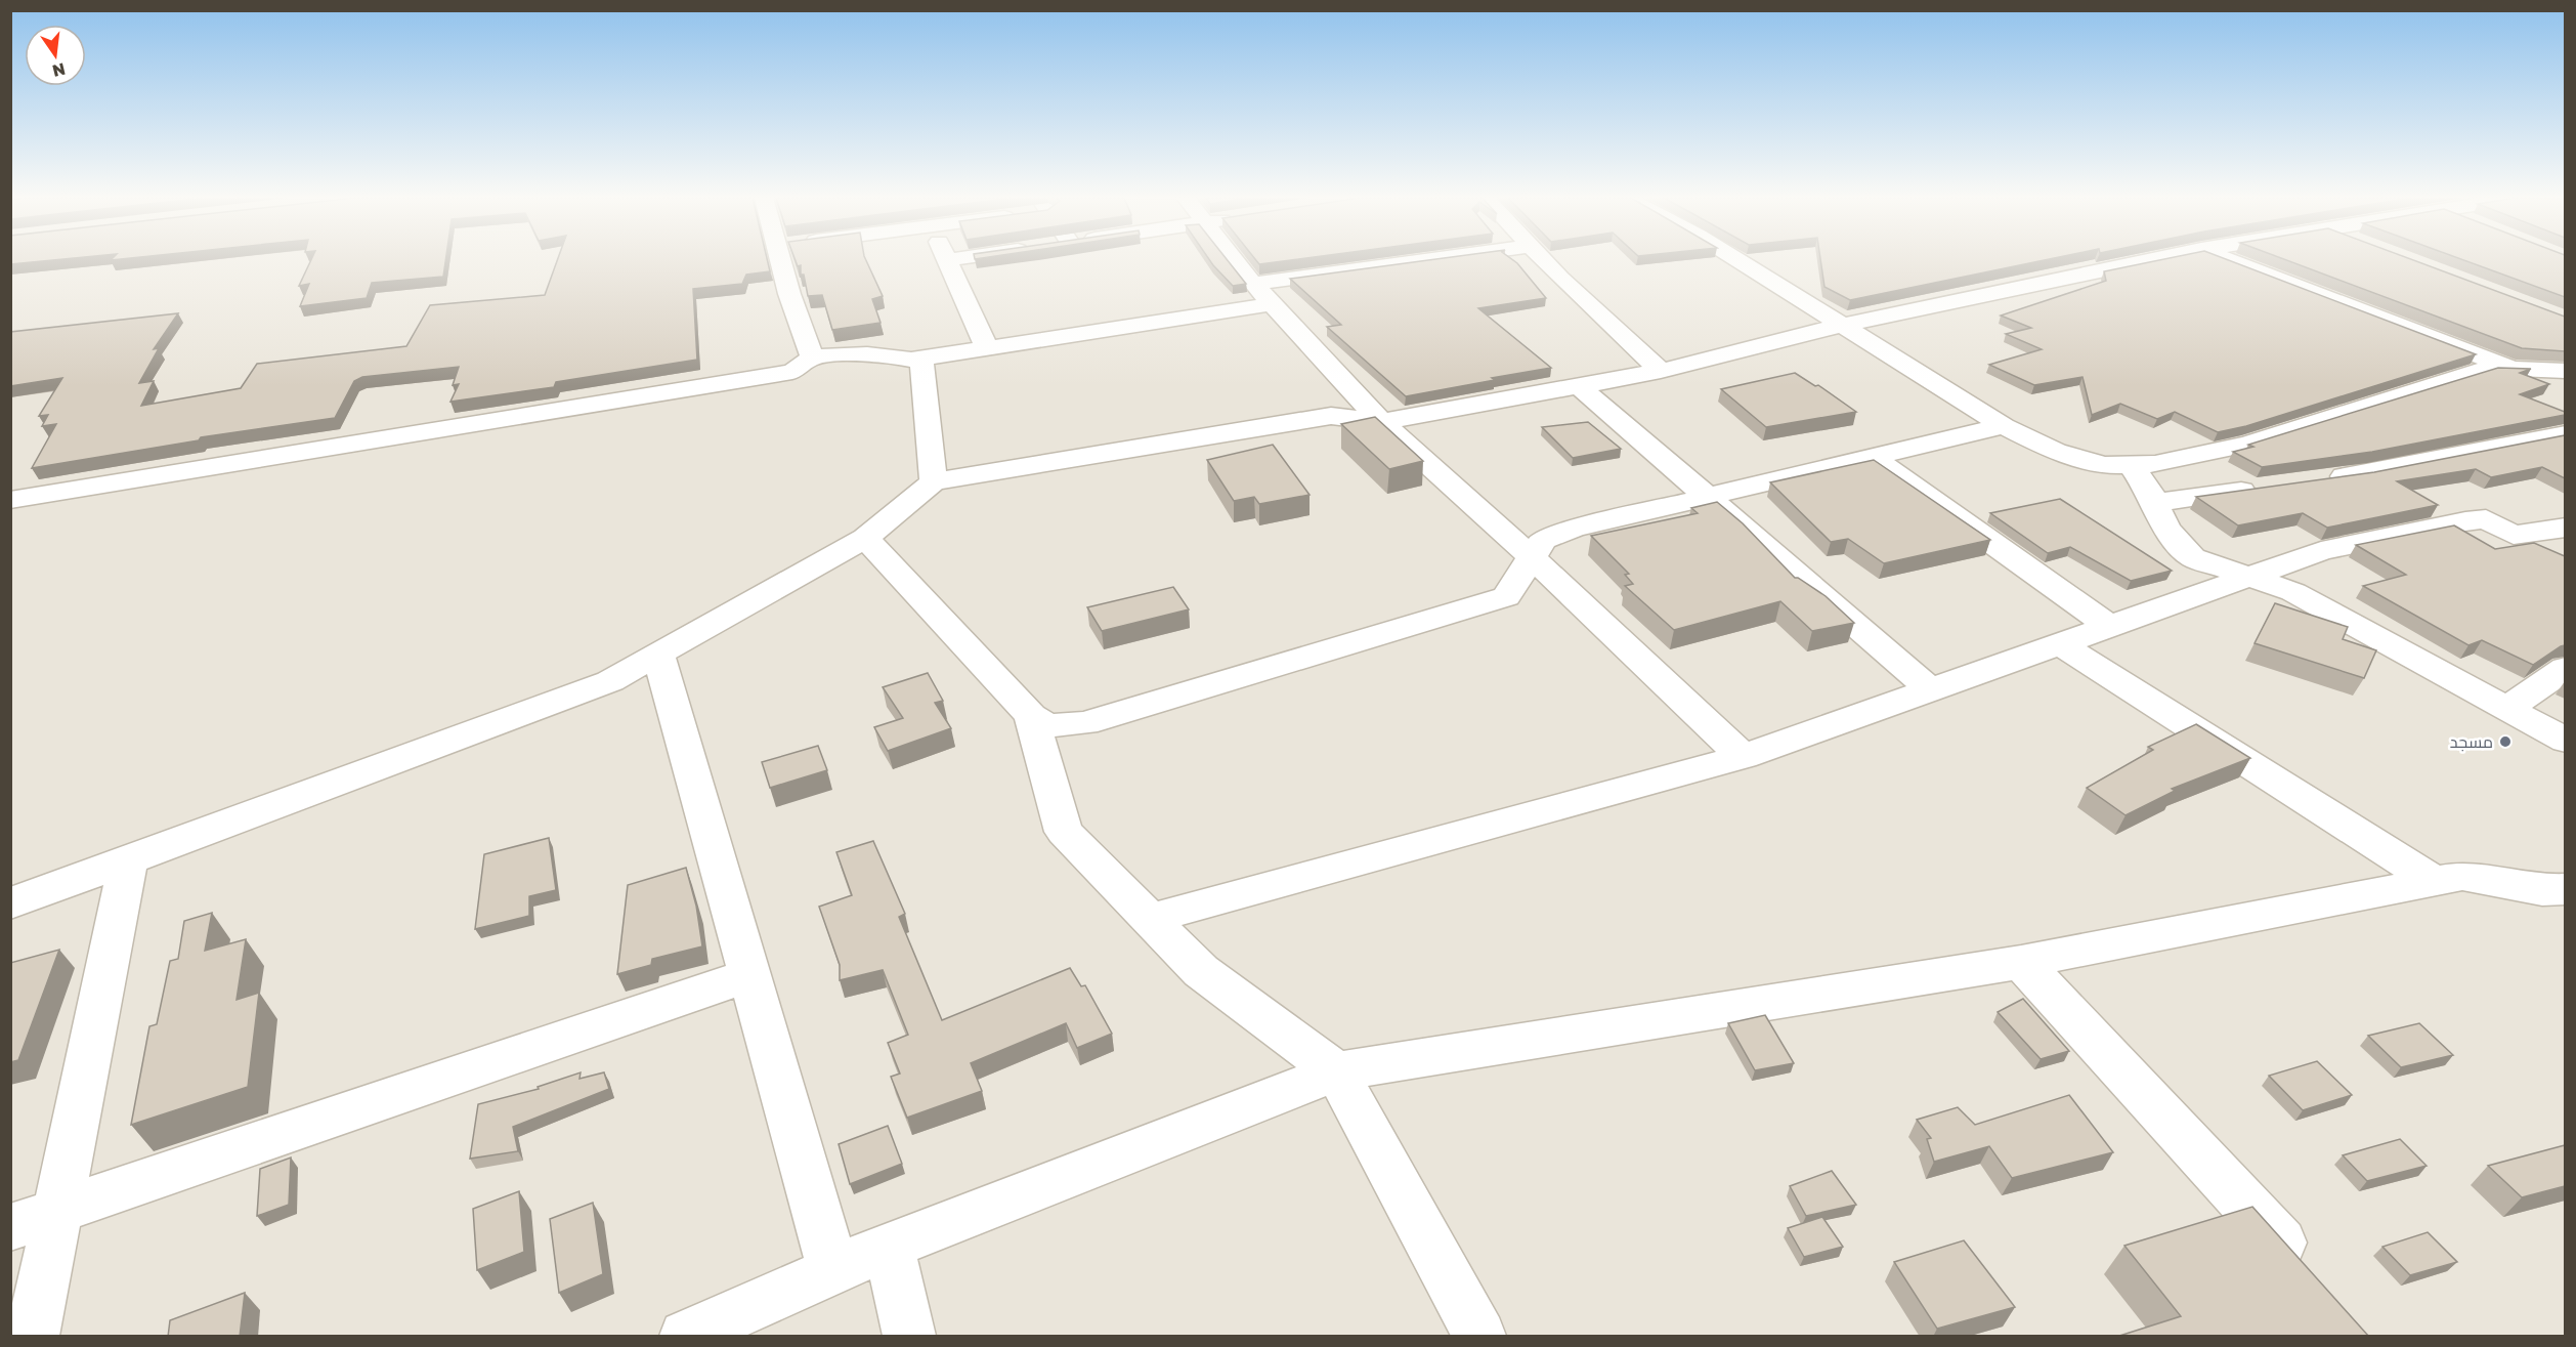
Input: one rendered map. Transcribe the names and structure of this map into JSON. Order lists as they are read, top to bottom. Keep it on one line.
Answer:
{"places":["مسجد"],"north":"bottom"}
